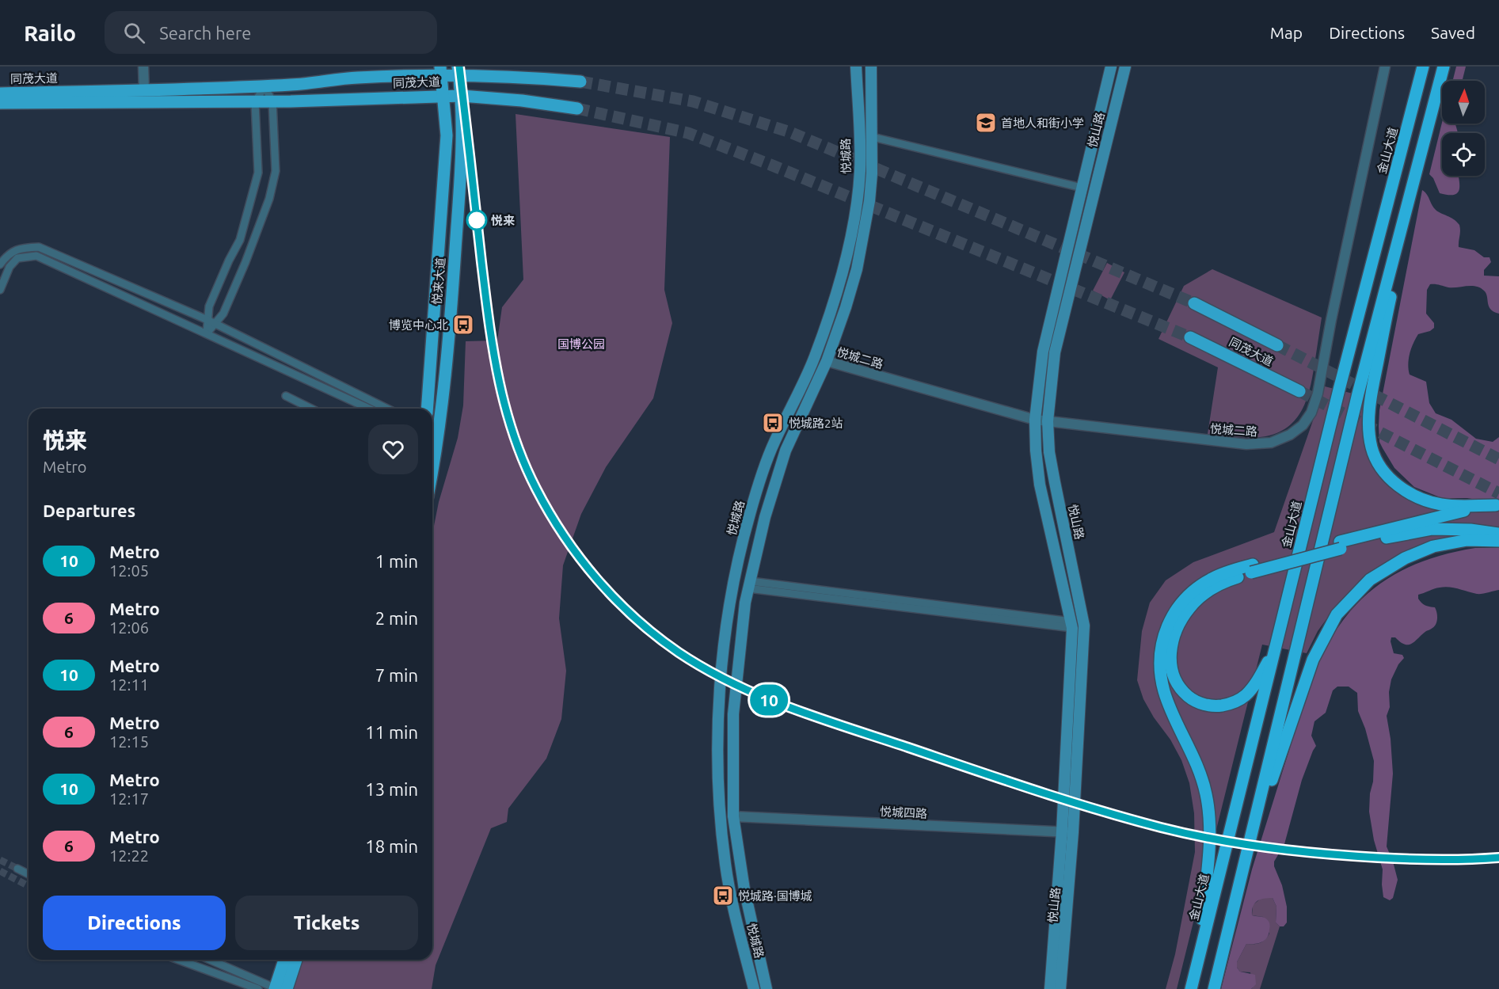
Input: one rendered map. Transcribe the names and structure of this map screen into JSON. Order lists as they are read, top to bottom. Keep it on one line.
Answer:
{"streets":{"highway":["金山大道"],"main road":["同茂大道","悦山路","悦城路","悦来大道"],"street":["悦城二路","悦城四路"]},"crossings":[["同茂大道","悦来大道"],["悦山路","悦城二路"],["悦山路","悦城四路"],["悦城路","悦城二路"],["悦城路","悦城四路"]],"parks":["国博公园"],"places":{"school or university":["首地人和街小学"],"other":["悦来"],"bus stop":["博览中心北","悦城路2站","悦城路·国博城"]},"lines":["metro line 10"],"north":"top","page":{"header":"Railo","search":"Search here","nav":["Map","Directions","Saved"],"on_map":"10","heading":[["悦来","Metro"],"Departures"],"list":[{"mark":"10","name":"Metro","note":"12:05","value":"1 min"},{"mark":"6","name":"Metro","note":"12:06","value":"2 min"},{"mark":"10","name":"Metro","note":"12:11","value":"7 min"},{"mark":"6","name":"Metro","note":"12:15","value":"11 min"},{"mark":"10","name":"Metro","note":"12:17","value":"13 min"},{"mark":"6","name":"Metro","note":"12:22","value":"18 min"}],"buttons":["Directions","Tickets"]}}
